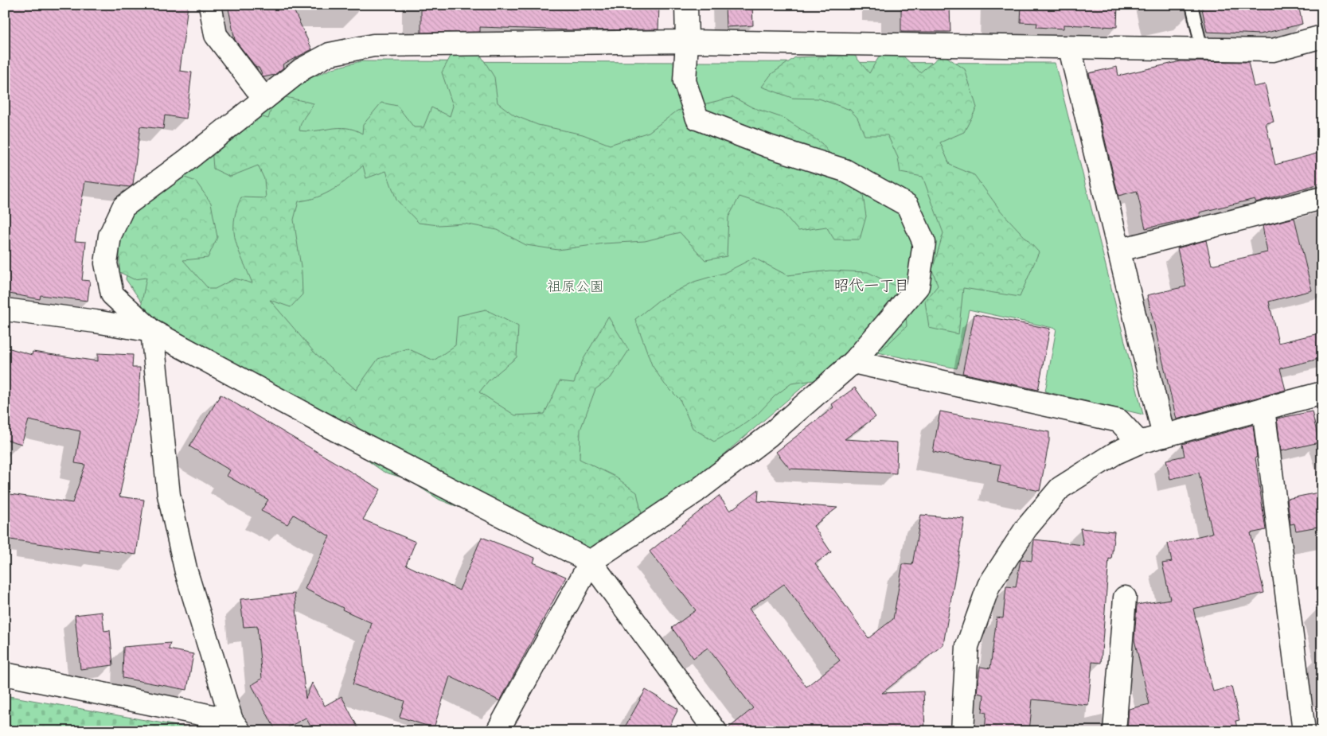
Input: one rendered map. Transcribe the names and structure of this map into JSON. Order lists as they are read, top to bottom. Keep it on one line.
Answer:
{"districts":["昭代一丁目"],"parks":["祖原公園"]}
